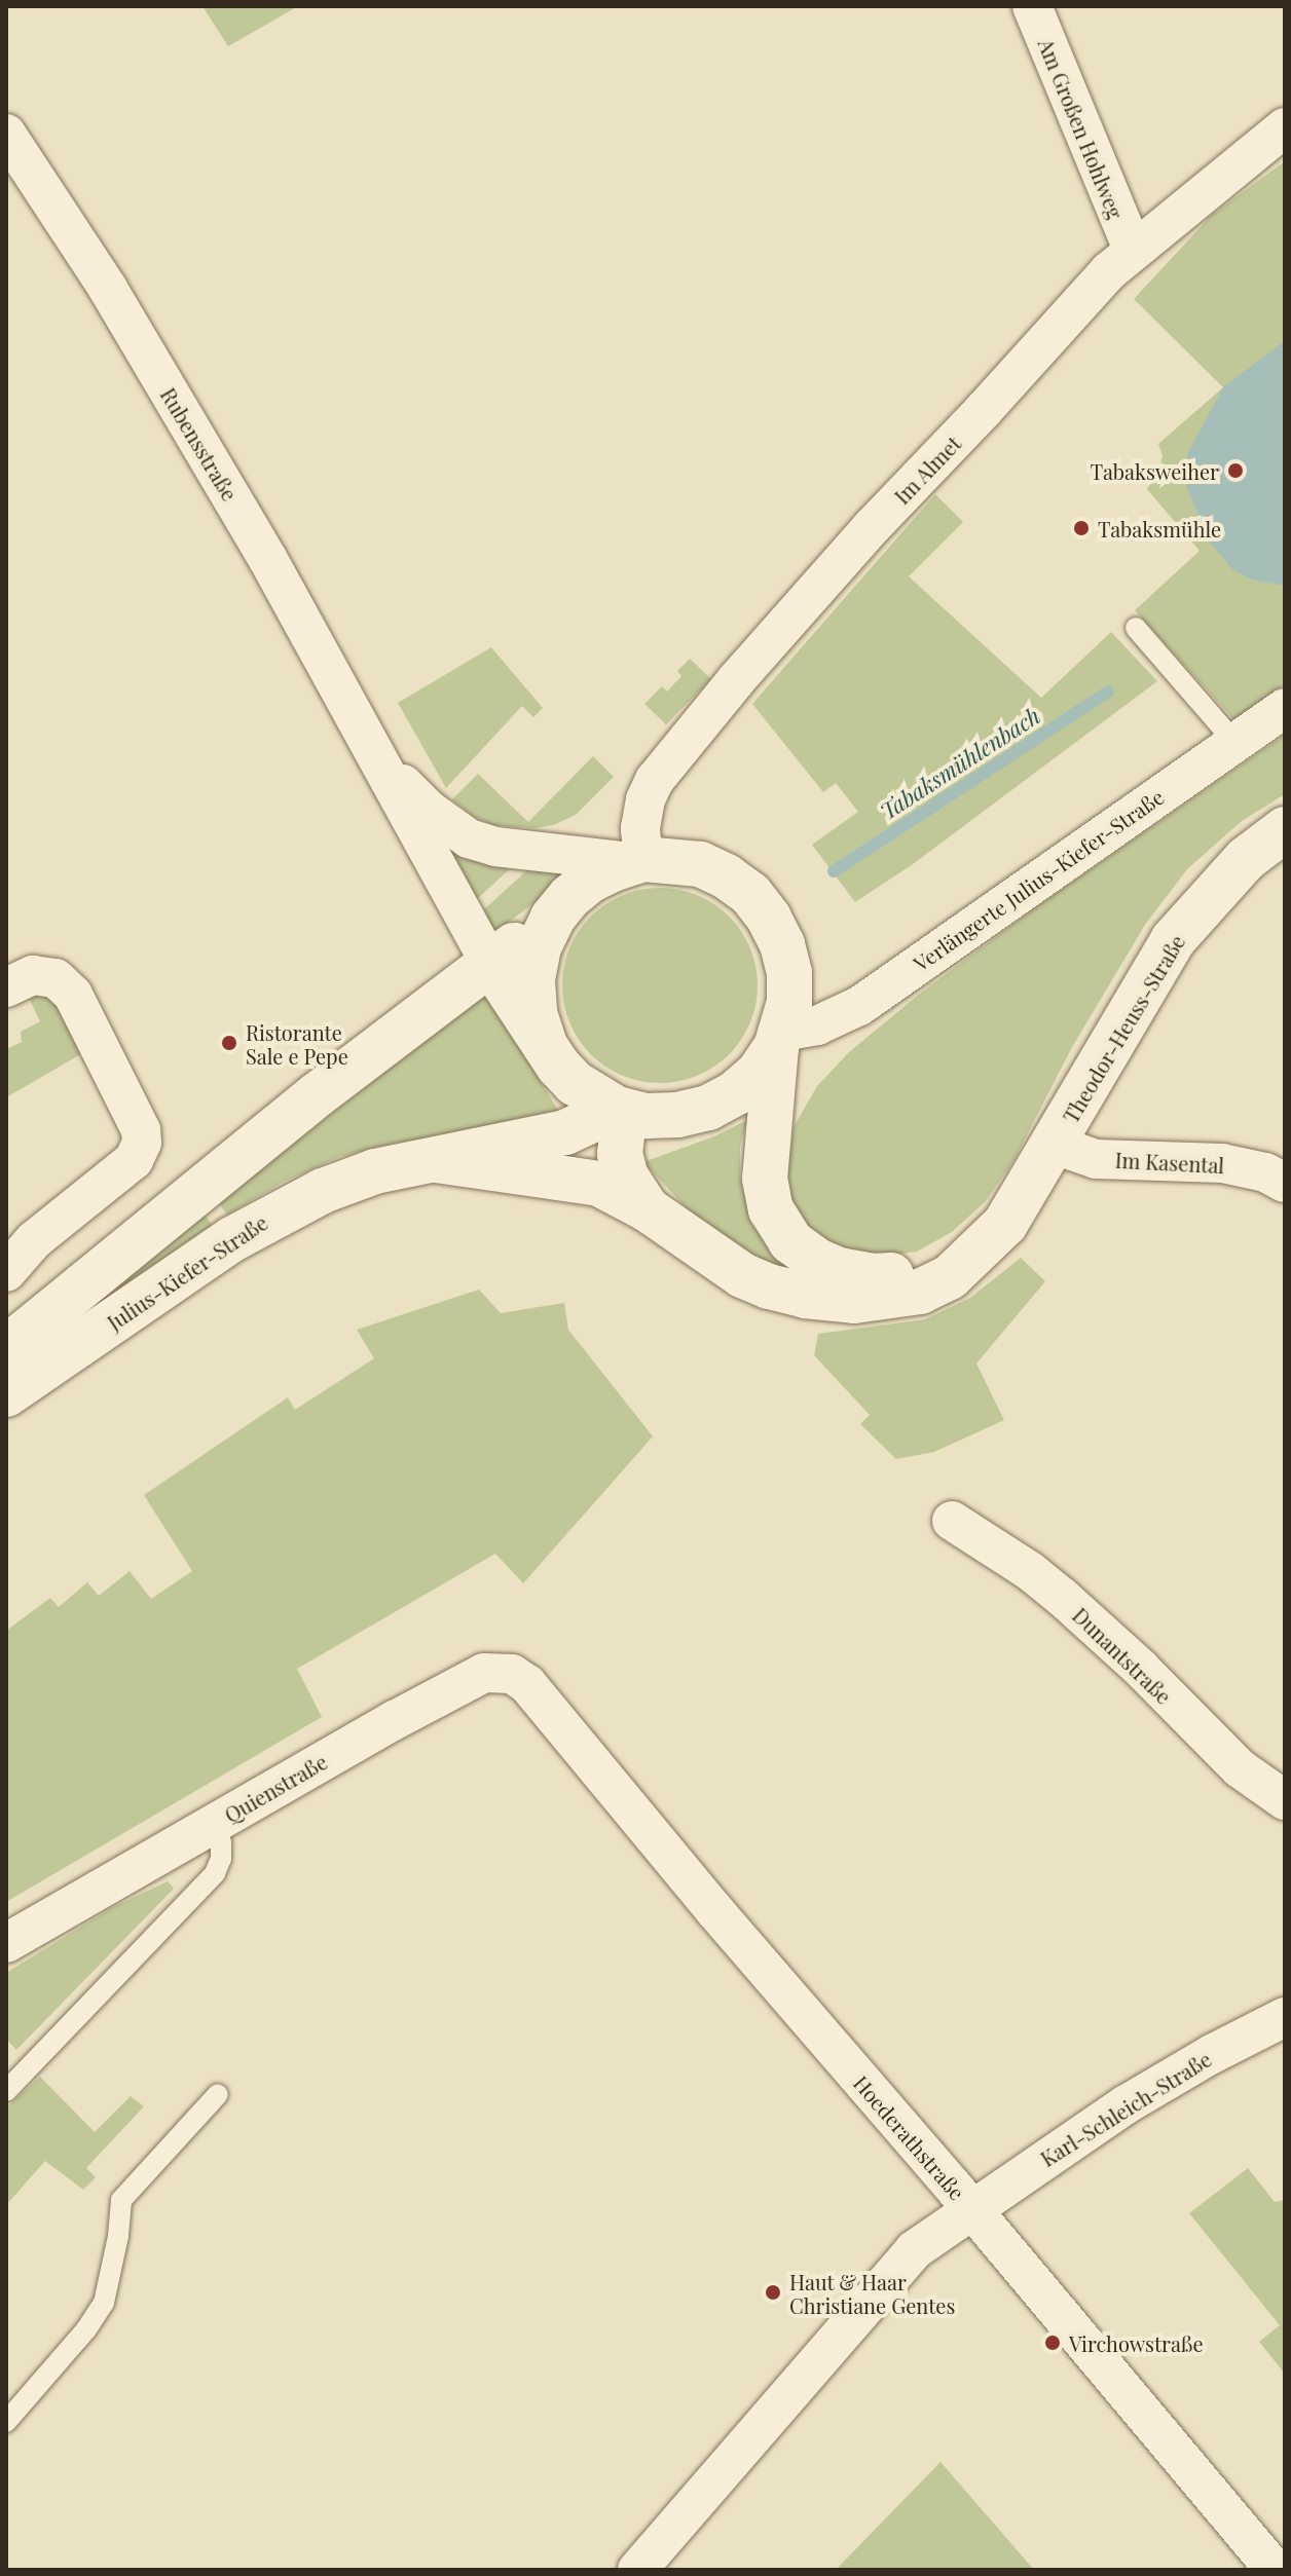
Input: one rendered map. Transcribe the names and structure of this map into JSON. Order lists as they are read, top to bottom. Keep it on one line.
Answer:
{"streets":{"street":["Am Großen Hohlweg","Rubensstraße","Im Almet","Verlängerte Julius-Kiefer-Straße","Theodor-Heuss-Straße","Im Kasental","Julius-Kiefer-Straße","Dunantstraße","Quienstraße","Karl-Schleich-Straße","Hoederathstraße"]},"crossings":[["Am Großen Hohlweg","Im Almet"],["Rubensstraße","Im Almet"],["Rubensstraße","Verlängerte Julius-Kiefer-Straße"],["Rubensstraße","Theodor-Heuss-Straße"],["Rubensstraße","Julius-Kiefer-Straße"],["Im Almet","Verlängerte Julius-Kiefer-Straße"],["Im Almet","Theodor-Heuss-Straße"],["Im Almet","Julius-Kiefer-Straße"],["Verlängerte Julius-Kiefer-Straße","Theodor-Heuss-Straße"],["Verlängerte Julius-Kiefer-Straße","Julius-Kiefer-Straße"],["Theodor-Heuss-Straße","Im Kasental"],["Theodor-Heuss-Straße","Julius-Kiefer-Straße"],["Quienstraße","Hoederathstraße"],["Karl-Schleich-Straße","Hoederathstraße"]],"water":["Tabaksmühlenbach"],"places":["Tabaksweiher","Tabaksmühle","Ristorante Sale e Pepe","Haut & Haar Christiane Gentes","Virchowstraße"]}
